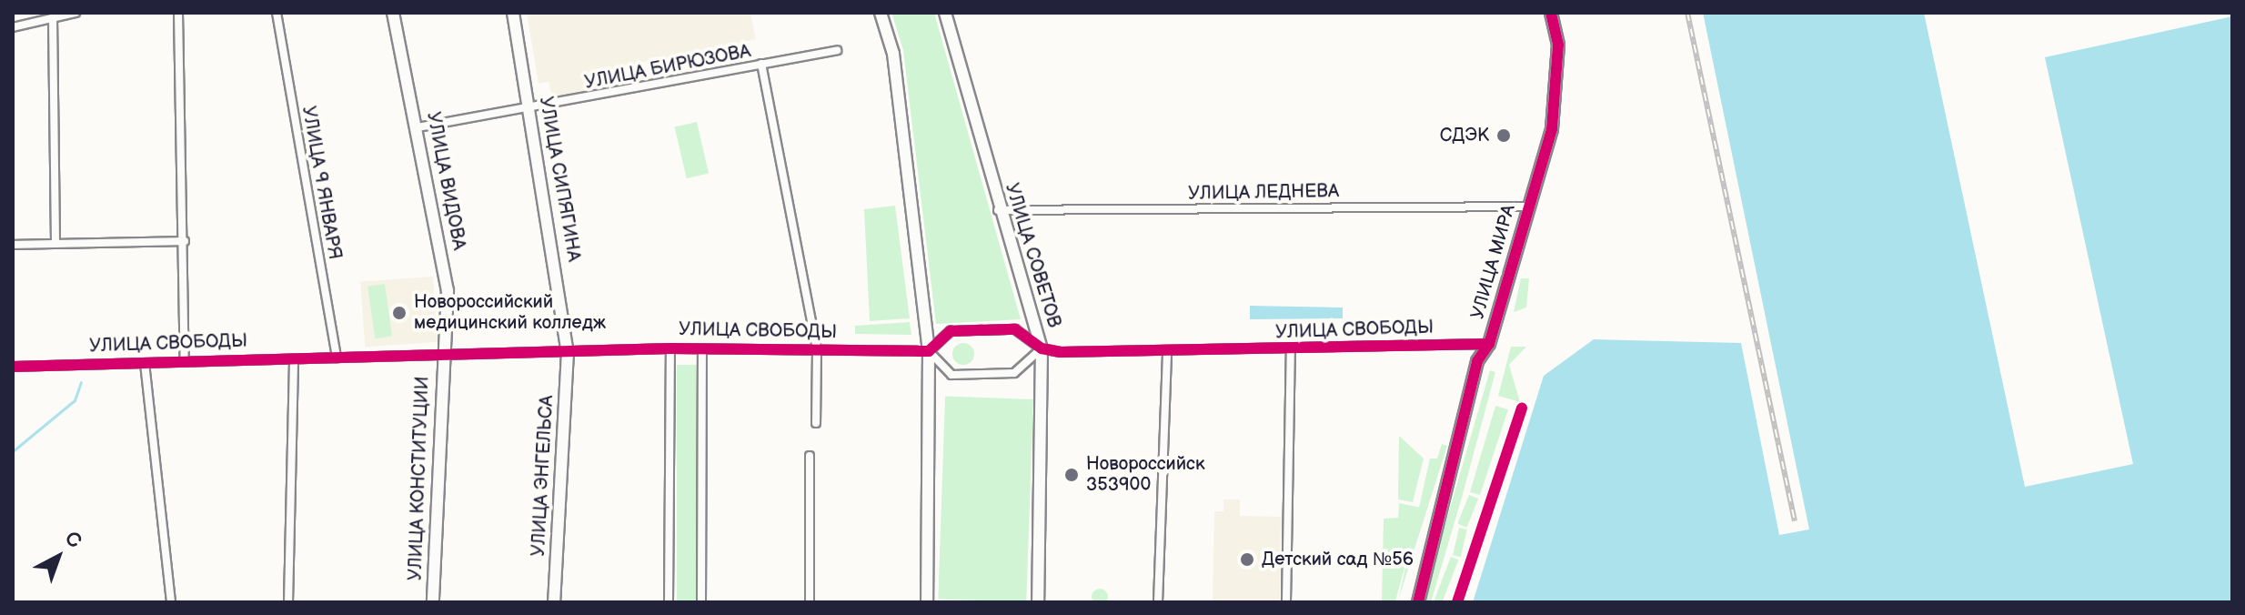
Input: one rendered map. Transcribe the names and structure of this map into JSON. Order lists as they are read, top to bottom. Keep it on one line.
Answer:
{"streets":{"street":["УЛИЦА БИРЮЗОВА","УЛИЦА СИПЯГИНА","УЛИЦА ВИДОВА","УЛИЦА 9 ЯНВАРЯ","УЛИЦА ЛЕДНЕВА","УЛИЦА СОВЕТОВ","УЛИЦА МИРА","УЛИЦА СВОБОДЫ","УЛИЦА ЭНГЕЛЬСА","УЛИЦА КОНСТИТУЦИИ"]},"crossings":[["УЛИЦА БИРЮЗОВА","УЛИЦА СИПЯГИНА"],["УЛИЦА БИРЮЗОВА","УЛИЦА ВИДОВА"],["УЛИЦА СИПЯГИНА","УЛИЦА СВОБОДЫ"],["УЛИЦА СИПЯГИНА","УЛИЦА ЭНГЕЛЬСА"],["УЛИЦА ВИДОВА","УЛИЦА СВОБОДЫ"],["УЛИЦА ВИДОВА","УЛИЦА КОНСТИТУЦИИ"],["УЛИЦА 9 ЯНВАРЯ","УЛИЦА СВОБОДЫ"],["УЛИЦА ЛЕДНЕВА","УЛИЦА СОВЕТОВ"],["УЛИЦА ЛЕДНЕВА","УЛИЦА МИРА"],["УЛИЦА СОВЕТОВ","УЛИЦА СВОБОДЫ"],["УЛИЦА МИРА","УЛИЦА СВОБОДЫ"],["УЛИЦА СВОБОДЫ","УЛИЦА ЭНГЕЛЬСА"],["УЛИЦА СВОБОДЫ","УЛИЦА КОНСТИТУЦИИ"]],"places":["СДЭК","Новороссийский медицинский колледж","Новороссийск 353900","Детский сад №56"],"north":"top right"}
